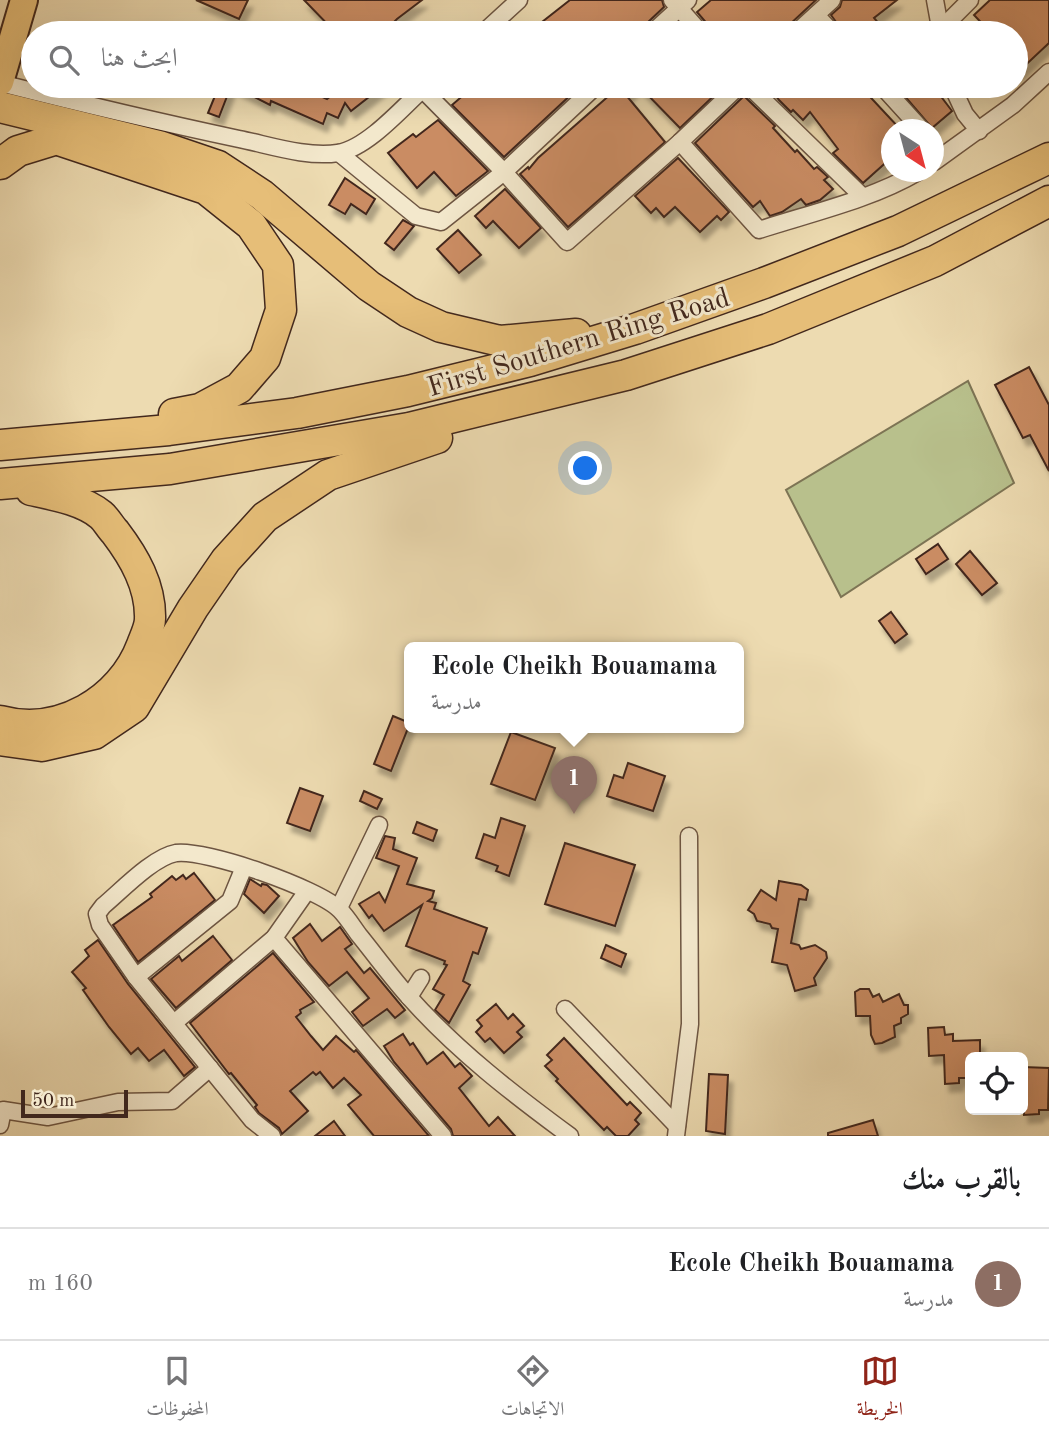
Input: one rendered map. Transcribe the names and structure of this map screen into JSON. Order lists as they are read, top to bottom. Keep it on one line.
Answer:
{"streets":{"highway":["First Southern Ring Road"]},"scale_bar":"50 m","north":"bottom right","page":{"search":"ابحث هنا","popup":["Ecole Cheikh Bouamama","مدرسة"],"pins":"1","scale":"50 m","heading":"بالقرب منك","list":[{"mark":"1","name":"Ecole Cheikh Bouamama","note":"مدرسة","value":"160 m"}],"nav":["الخريطة","الاتجاهات","المحفوظات"]}}
